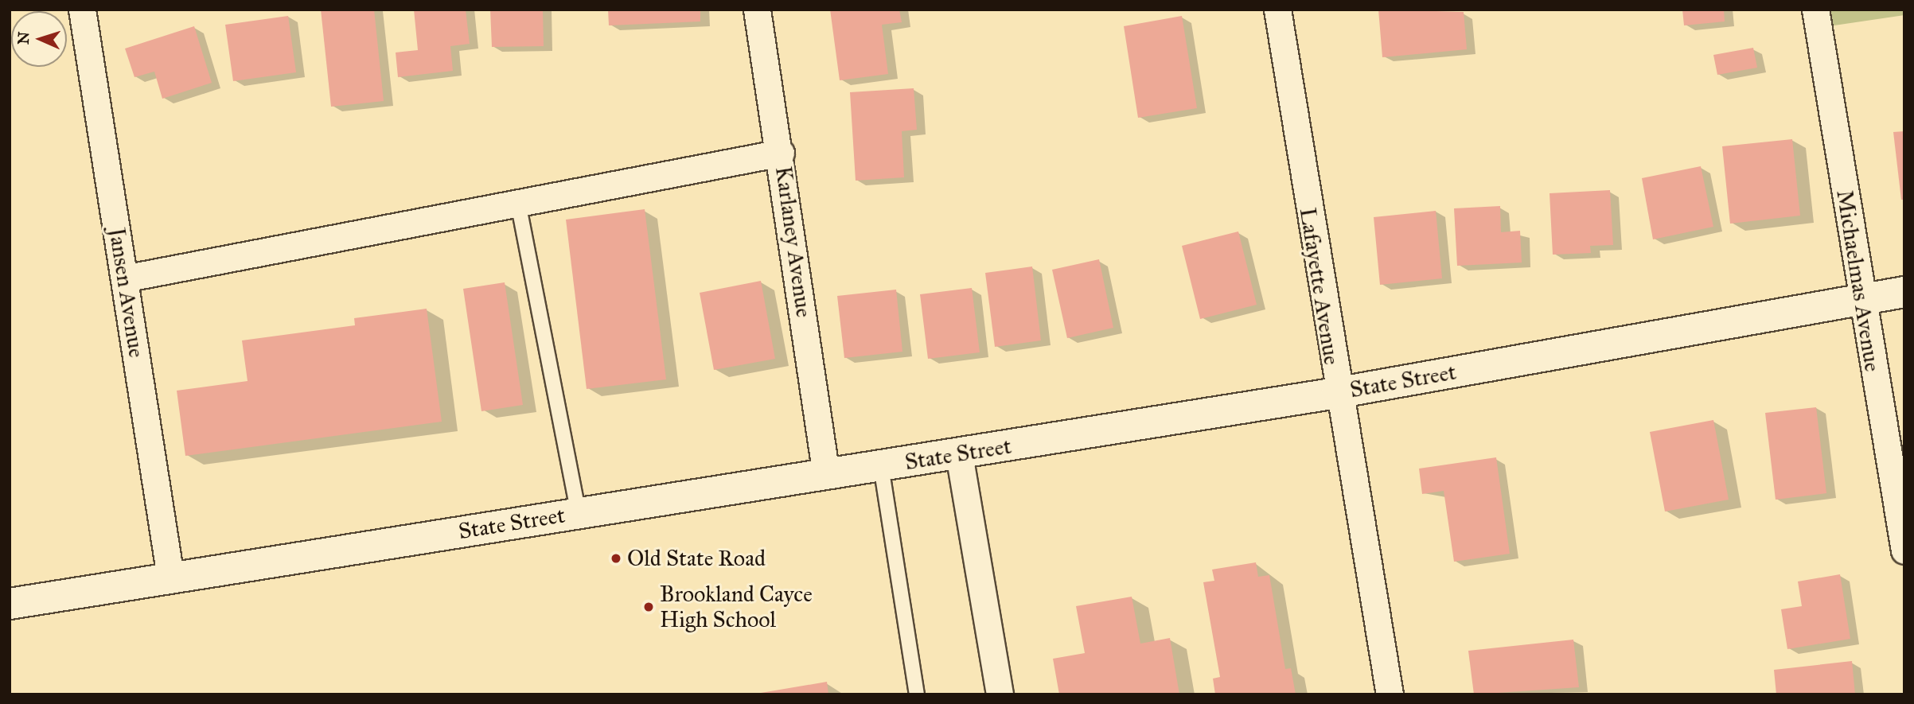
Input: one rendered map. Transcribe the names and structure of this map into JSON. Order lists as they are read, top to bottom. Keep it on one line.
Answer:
{"streets":{"main road":["State Street"],"street":["Karlaney Avenue","Michaelmas Avenue","Lafayette Avenue","Jansen Avenue"]},"crossings":[["Karlaney Avenue","State Street"],["Michaelmas Avenue","State Street"],["Lafayette Avenue","State Street"],["Jansen Avenue","State Street"]],"places":["Old State Road","Brookland Cayce High School"],"north":"left"}
